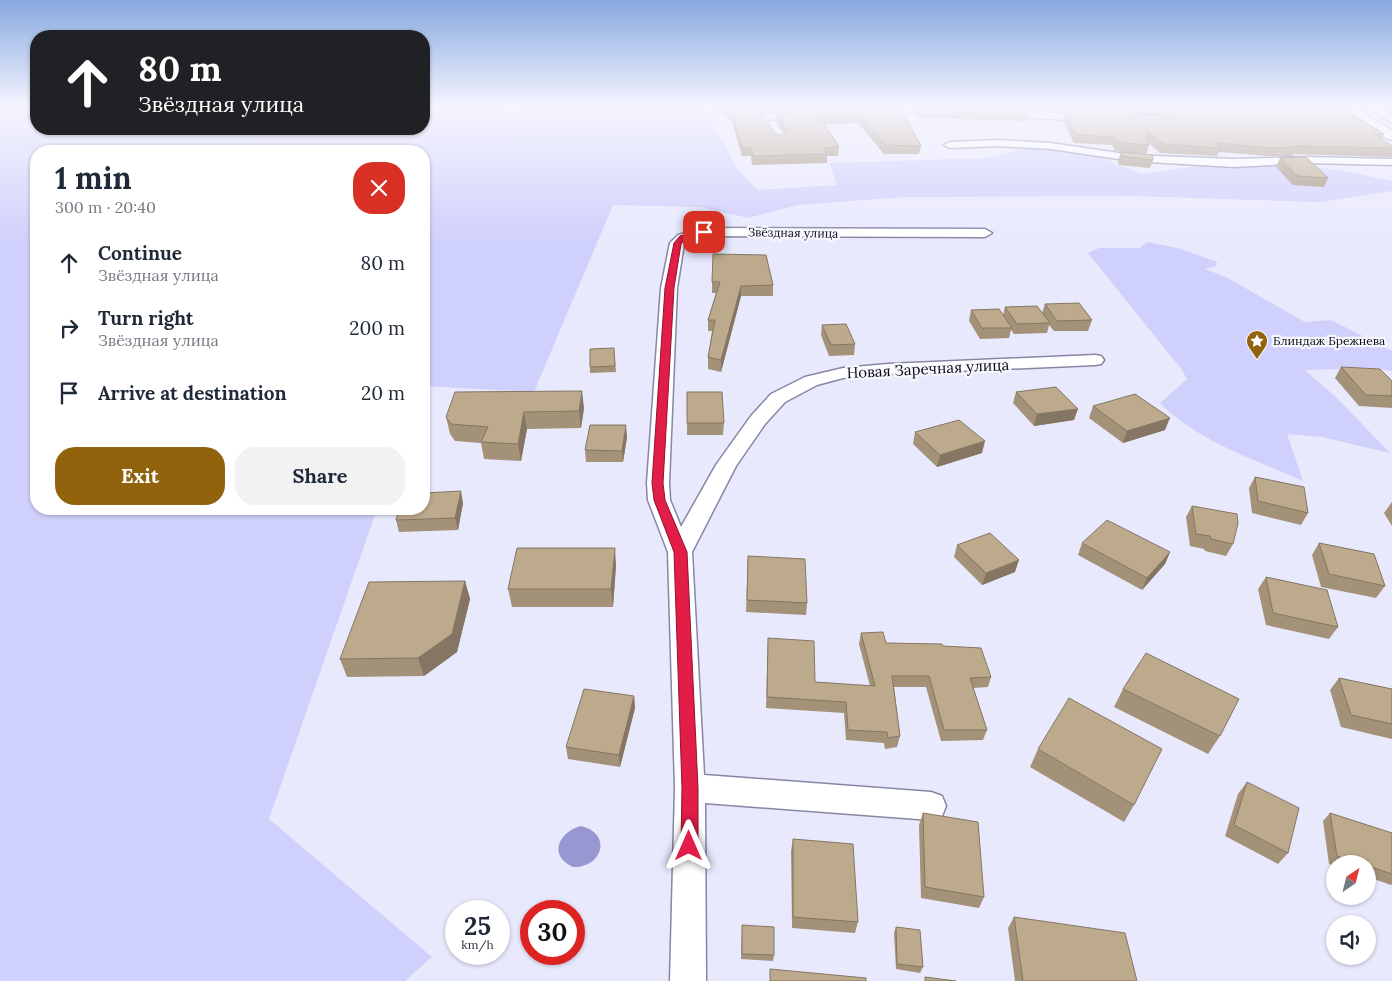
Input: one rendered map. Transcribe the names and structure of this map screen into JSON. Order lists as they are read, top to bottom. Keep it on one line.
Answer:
{"streets":{"street":["Звёздная улица","Новая Заречная улица"]},"crossings":[["Звёздная улица","Новая Заречная улица"]],"places":{"place":["Блиндаж Брежнева"]},"north":"top right","page":{"turn":["80 m","Звёздная улица"],"heading":["1 min","300 m · 20:40"],"list":[{"name":"Continue","note":"Звёздная улица","value":"80 m"},{"name":"Turn right","note":"Звёздная улица","value":"200 m"},{"name":"Arrive at destination","value":"20 m"}],"buttons":["Exit","Share"],"speed":"25 km/h","limit":"30"}}
